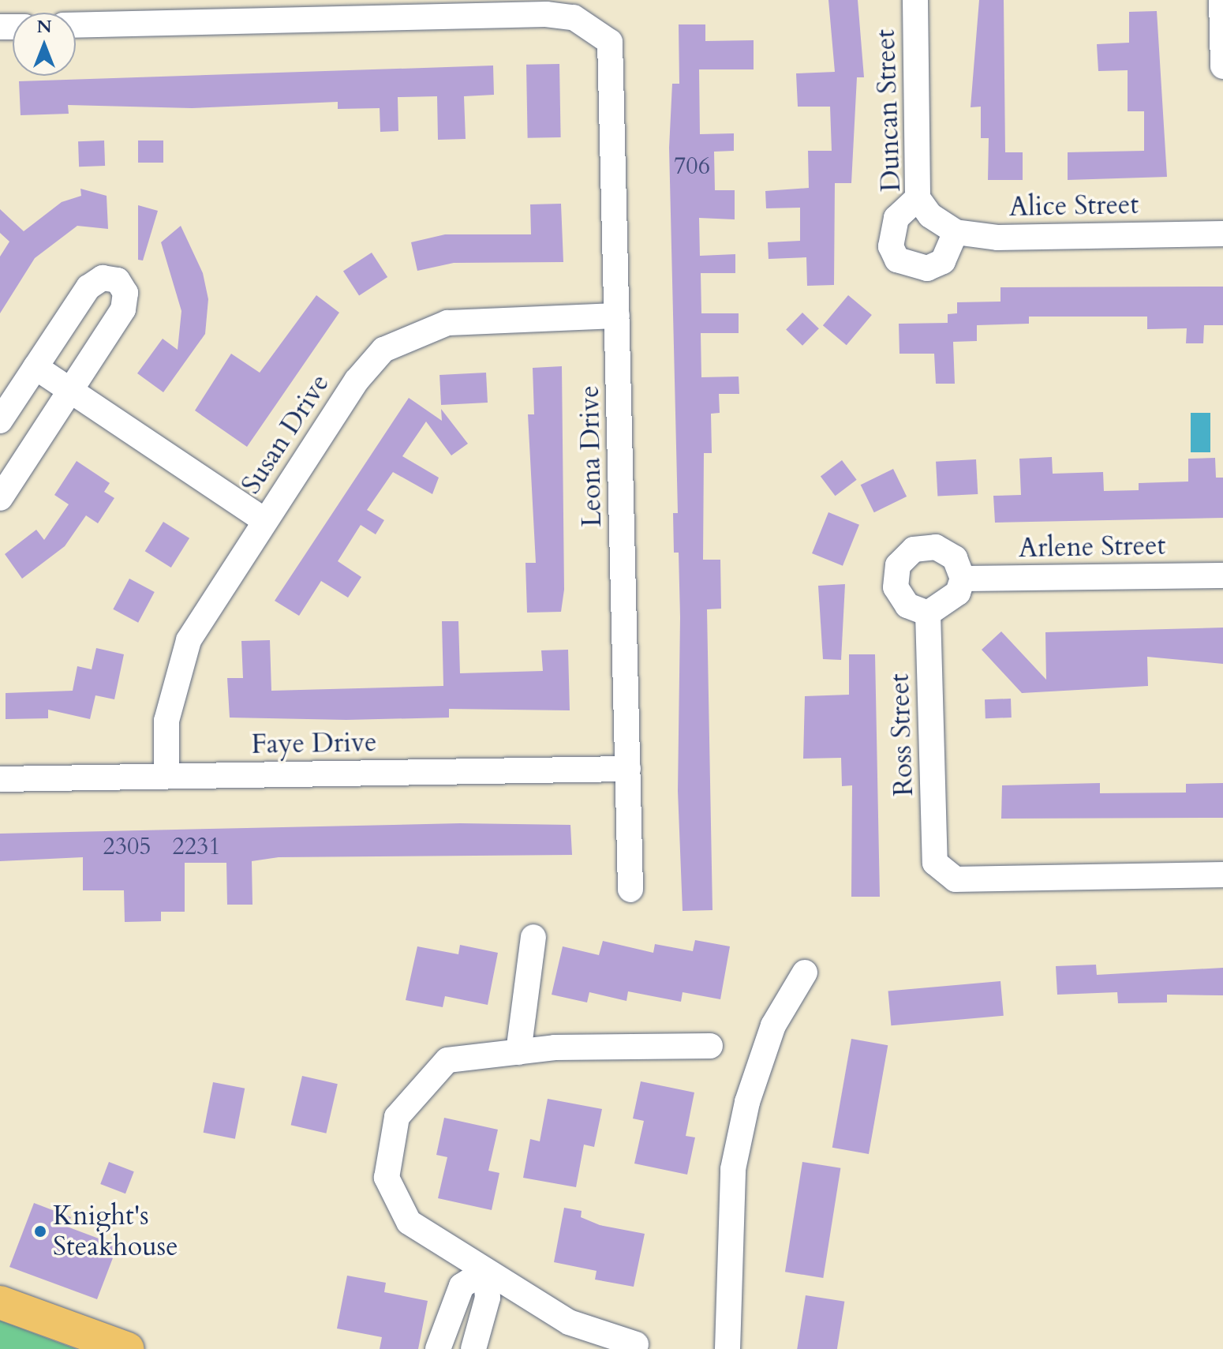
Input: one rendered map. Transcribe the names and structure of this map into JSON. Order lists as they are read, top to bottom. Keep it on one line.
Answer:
{"streets":{"street":["Duncan Street","Alice Street","Susan Drive","Leona Drive","Arlene Street","Ross Street","Faye Drive"]},"crossings":[["Duncan Street","Alice Street"],["Susan Drive","Leona Drive"],["Susan Drive","Faye Drive"],["Leona Drive","Faye Drive"],["Arlene Street","Ross Street"]],"places":["Knight's Steakhouse"],"house_numbers":["706","2305","2231"],"north":"top"}
